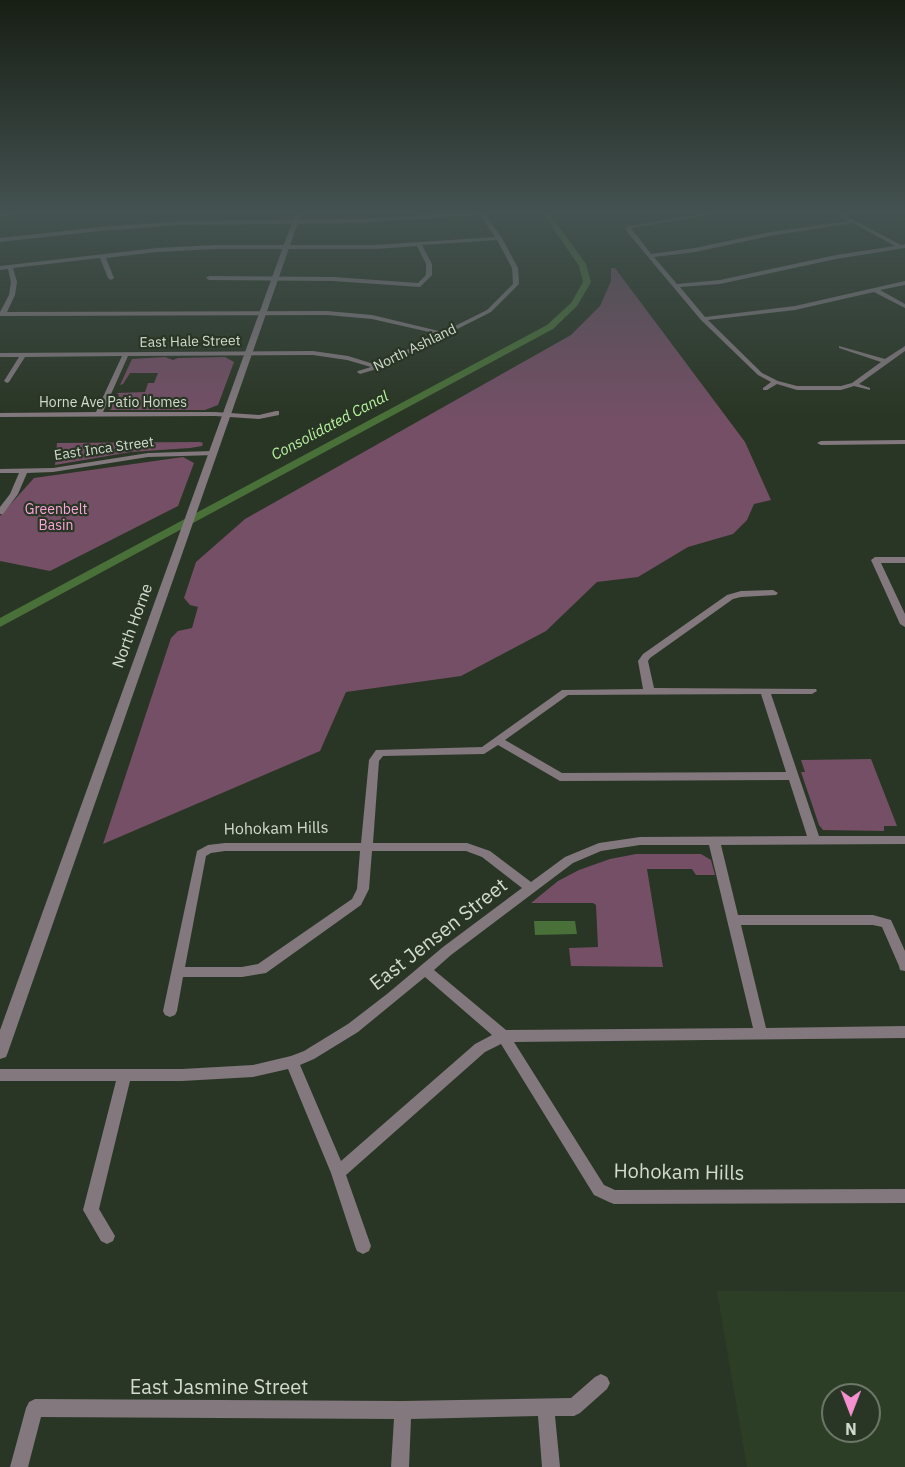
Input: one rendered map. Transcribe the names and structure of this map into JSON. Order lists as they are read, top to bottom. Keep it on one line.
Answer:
{"streets":{"street":["East Hale Street","North Ashland","Horne Ave Patio Homes","East Inca Street","North Horne","Hohokam Hills","East Jensen Street","East Jasmine Street"]},"crossings":[["East Hale Street","North Ashland"],["East Hale Street","Horne Ave Patio Homes"],["East Hale Street","North Horne"],["Horne Ave Patio Homes","North Horne"],["East Inca Street","North Horne"],["Hohokam Hills","East Jensen Street"]],"water":["Consolidated Canal"],"parks":["Greenbelt Basin"],"north":"bottom"}
